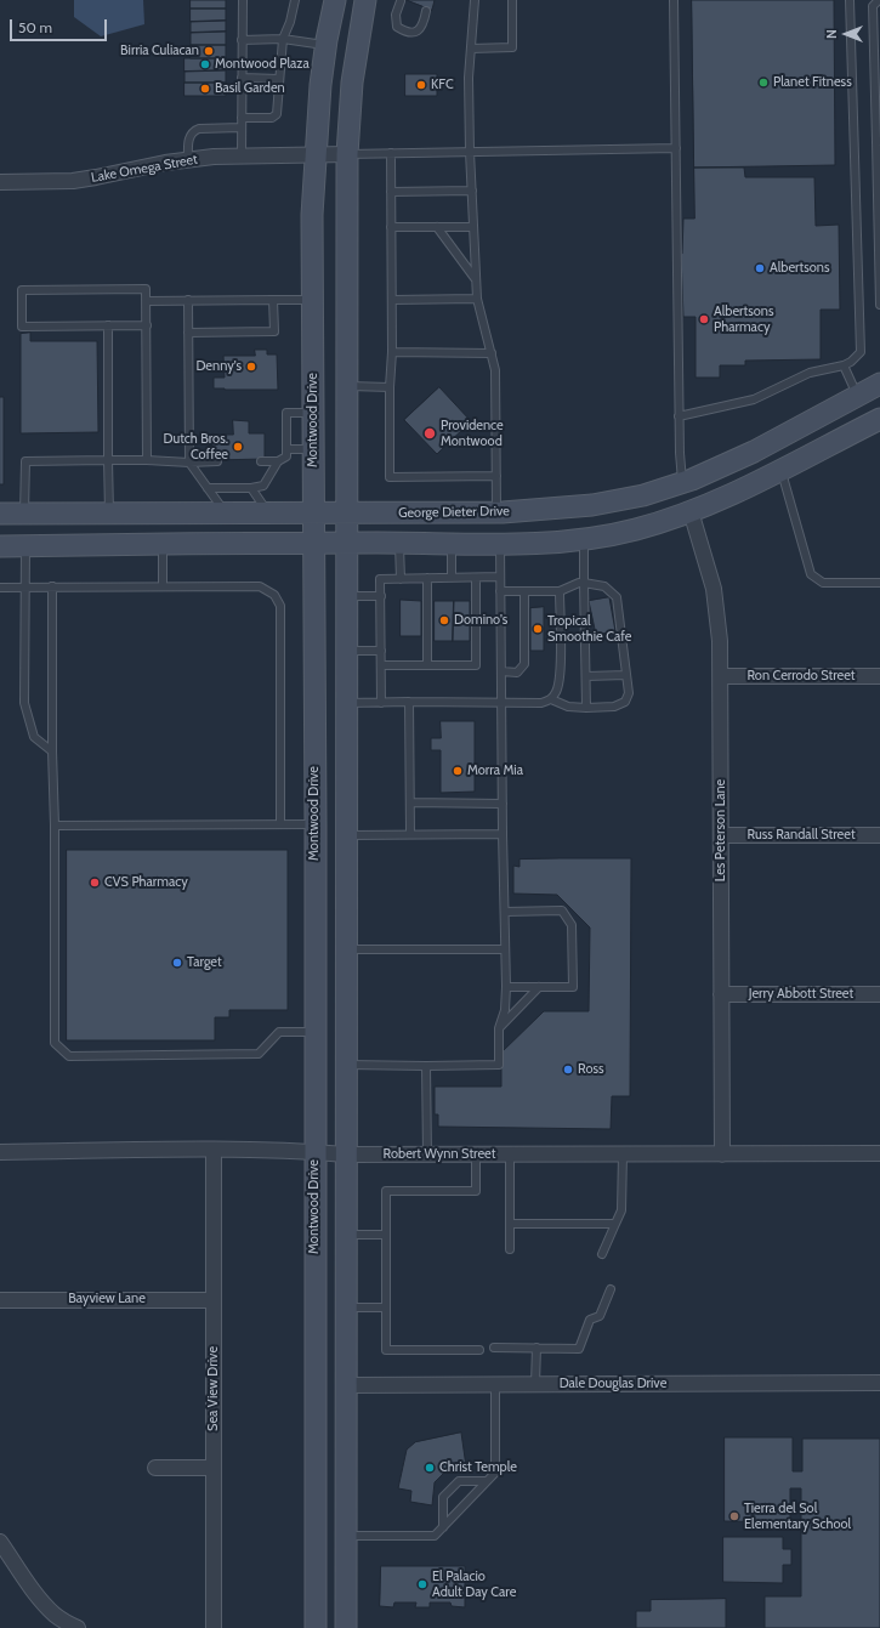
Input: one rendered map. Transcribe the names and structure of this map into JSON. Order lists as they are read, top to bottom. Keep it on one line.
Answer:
{"streets":{"main road":["Montwood Drive","George Dieter Drive"],"street":["Lake Omega Street","Ron Cerrodo Street","Les Peterson Lane","Russ Randall Street","Jerry Abbott Street","Robert Wynn Street","Bayview Lane","Dale Douglas Drive","Sea View Drive"]},"crossings":[["Lake Omega Street","Montwood Drive"],["Montwood Drive","George Dieter Drive"],["Montwood Drive","Robert Wynn Street"],["Ron Cerrodo Street","Les Peterson Lane"],["Les Peterson Lane","Russ Randall Street"],["Les Peterson Lane","Jerry Abbott Street"],["Les Peterson Lane","Robert Wynn Street"],["Robert Wynn Street","Sea View Drive"],["Bayview Lane","Sea View Drive"]],"places":["Birria Culiacan","Montwood Plaza","Planet Fitness","KFC","Basil Garden","Albertsons","Albertsons Pharmacy","Denny's","Providence Montwood","Dutch Bros. Coffee","Domino's","Tropical Smoothie Cafe","Morra Mia","CVS Pharmacy","Target","Ross","Christ Temple","Tierra del Sol Elementary School","El Palacio Adult Day Care"],"scale_bar":"50 m","north":"left"}
